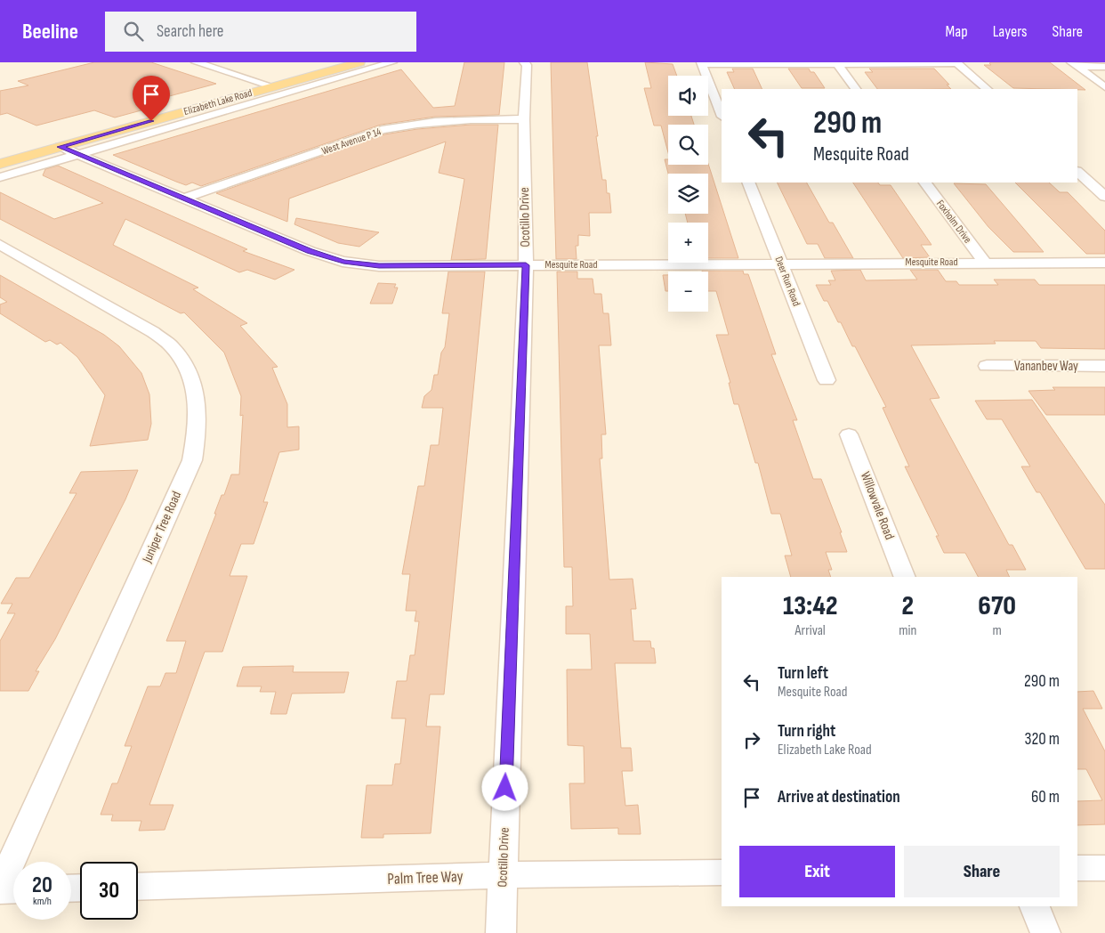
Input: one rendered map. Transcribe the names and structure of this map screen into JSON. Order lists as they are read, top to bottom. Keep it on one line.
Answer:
{"streets":{"main road":["Elizabeth Lake Road"],"street":["West Avenue P 14","Ocotillo Drive","Foxholm Drive","Mesquite Road","Deer Run Road","Vananbev Way","Willowvale Road","Juniper Tree Road","Palm Tree Way"]},"crossings":[["Elizabeth Lake Road","Mesquite Road"],["West Avenue P 14","Ocotillo Drive"],["West Avenue P 14","Mesquite Road"],["Ocotillo Drive","Mesquite Road"],["Ocotillo Drive","Palm Tree Way"],["Foxholm Drive","Mesquite Road"],["Mesquite Road","Deer Run Road"]],"page":{"header":"Beeline","search":"Search here","nav":["Map","Layers","Share"],"map_buttons":["+","−"],"turn":["290 m","Mesquite Road"],"eta":["13:42","Arrival","2","min","670","m"],"list":[{"name":"Turn left","note":"Mesquite Road","value":"290 m"},{"name":"Turn right","note":"Elizabeth Lake Road","value":"320 m"},{"name":"Arrive at destination","value":"60 m"}],"buttons":["Exit","Share"],"speed":"20 km/h","limit":"30"}}
